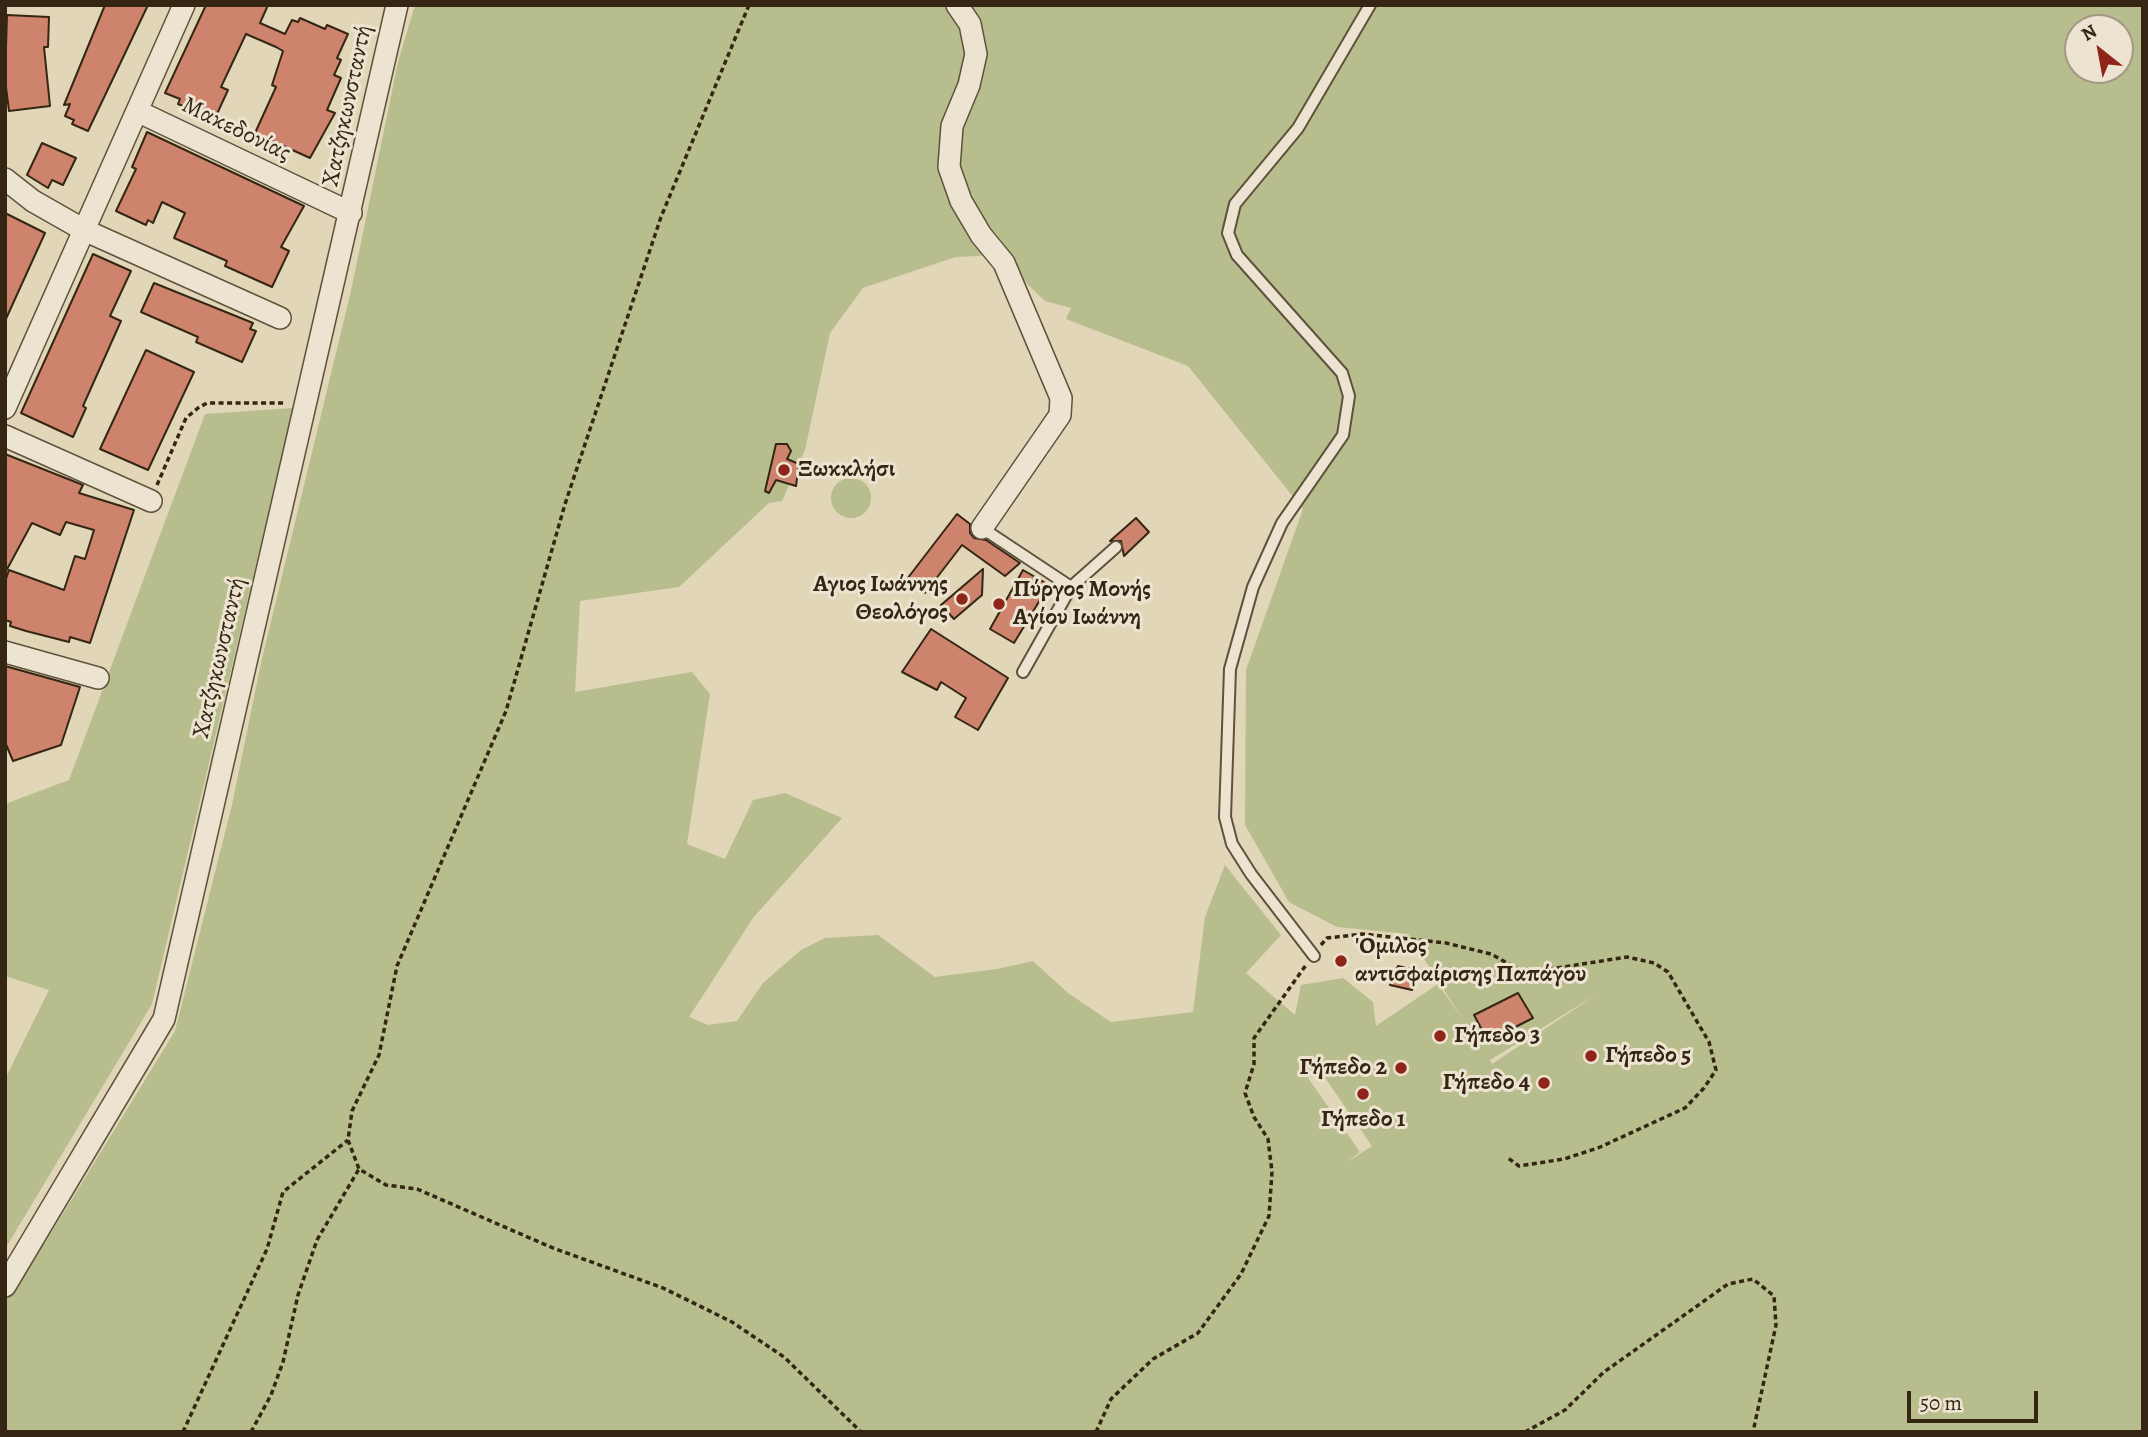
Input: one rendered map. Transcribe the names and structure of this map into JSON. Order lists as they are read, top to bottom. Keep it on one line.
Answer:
{"streets":{"street":["Χατζηκωνσταντή","Μακεδονίας"]},"crossings":[["Χατζηκωνσταντή","Μακεδονίας"]],"places":["Ξωκκλήσι","Αγιος Ιωάννης Θεολόγος","Πύργος Μονής Αγίου Ιωάννη","'Ομιλος αντισφαίρισης Παπάγου","Γήπεδο 3","Γήπεδο 5","Γήπεδο 2","Γήπεδο 4","Γήπεδο 1"],"scale_bar":"50 m","north":"top left"}
